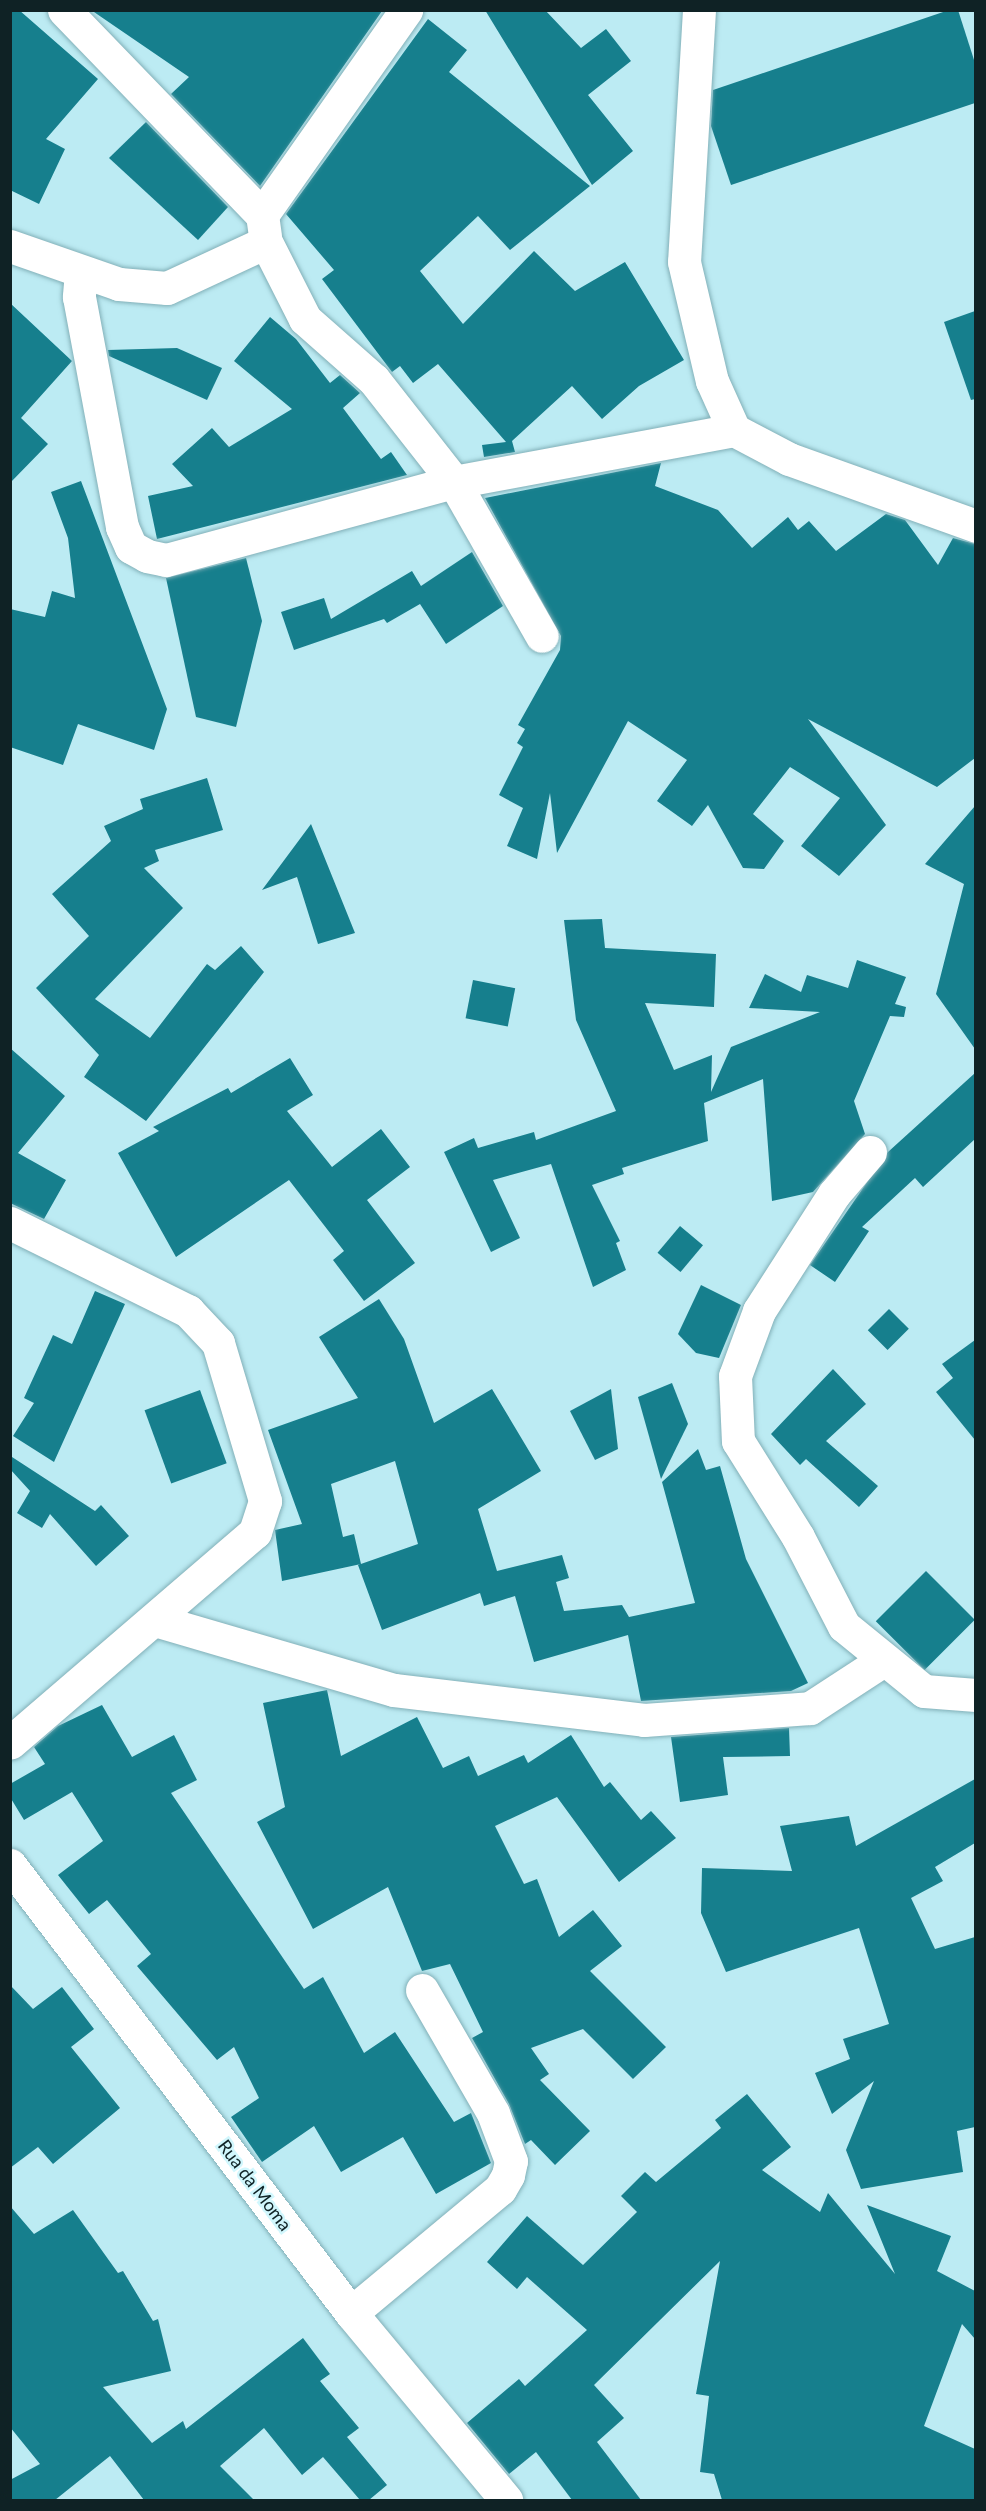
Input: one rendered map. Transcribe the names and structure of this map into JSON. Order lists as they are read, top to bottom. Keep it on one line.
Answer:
{"streets":{"street":["Rua da Moma"]}}
